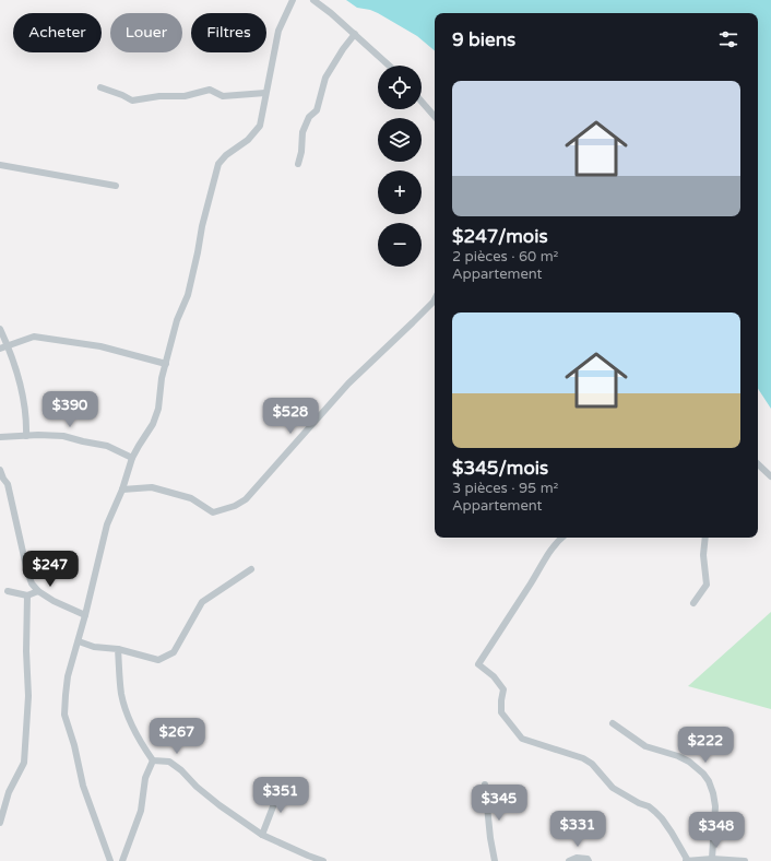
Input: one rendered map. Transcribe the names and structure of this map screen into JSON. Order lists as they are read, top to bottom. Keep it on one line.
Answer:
{"page":{"chip":["Acheter","Louer","Filtres"],"heading":"9 biens","map_buttons":["+","−"],"list":[{"name":"$247/mois","note":"2 pièces · 60 m² · Appartement"},{"name":"$345/mois","note":"3 pièces · 95 m² · Appartement"}],"price":["$390","$528","$247","$267","$222","$351","$345","$331","$348"]}}
